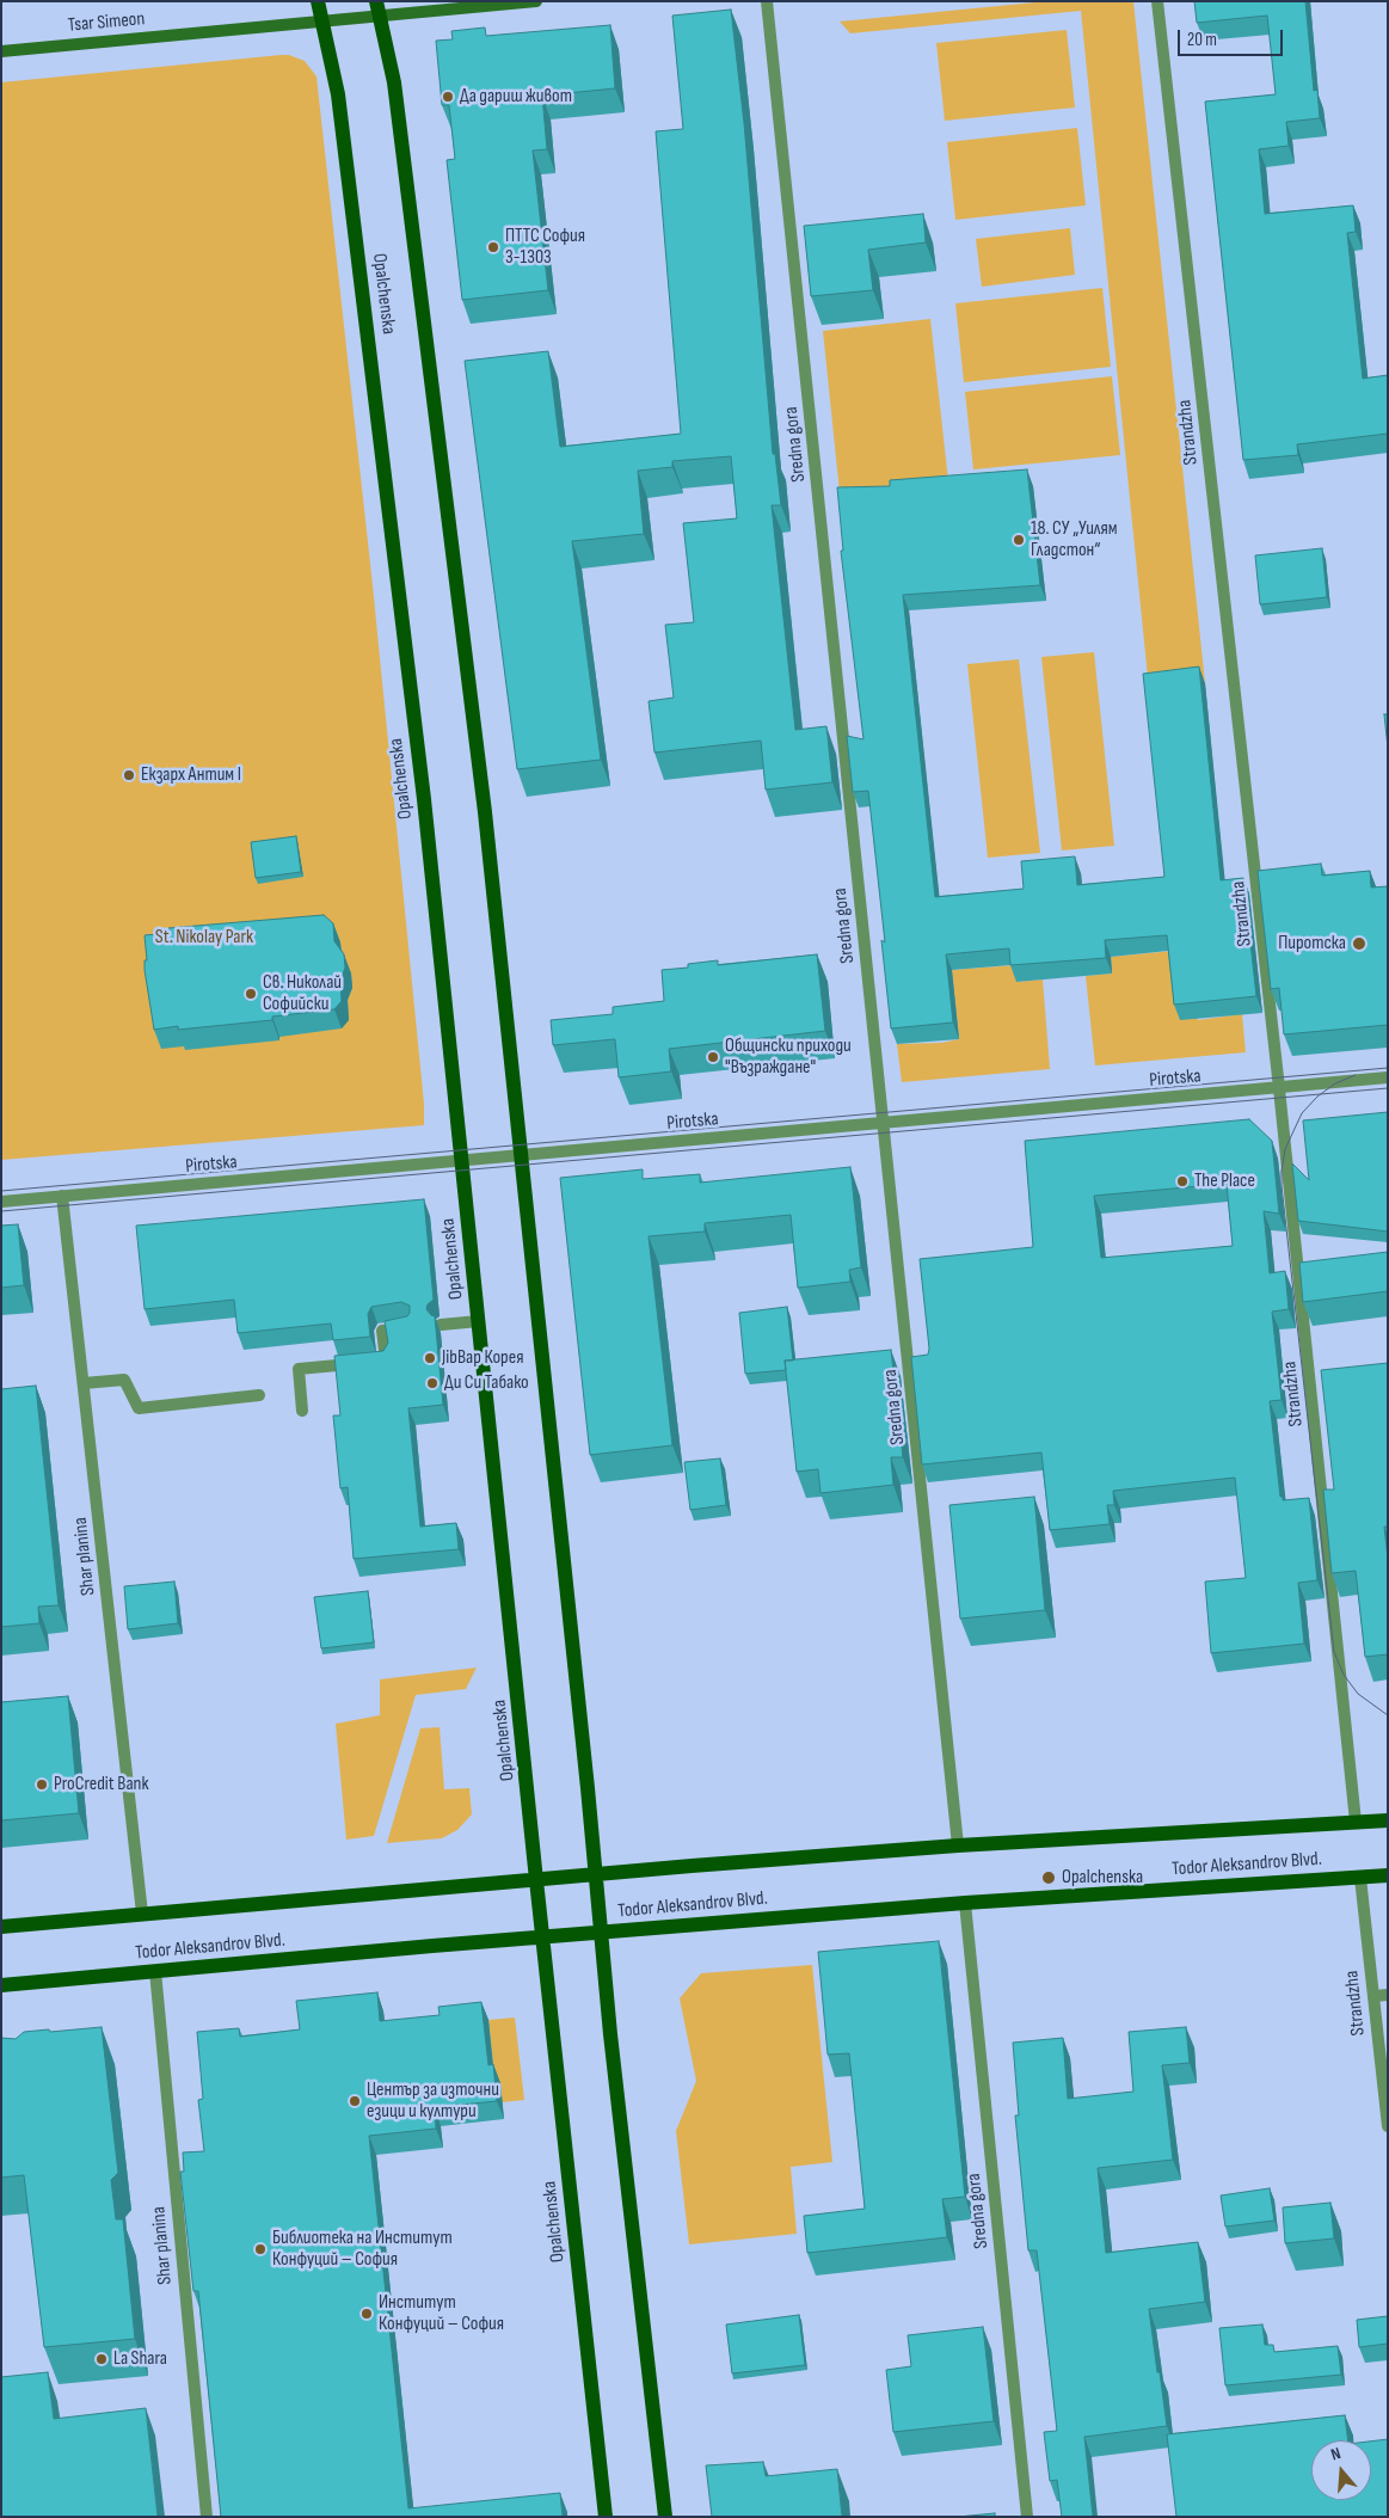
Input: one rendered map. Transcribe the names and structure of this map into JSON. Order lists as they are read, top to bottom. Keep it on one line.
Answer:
{"streets":{"main road":["Opalchenska","Todor Aleksandrov Blvd."],"street":["Tsar Simeon","Strandzha","Sredna gora","Pirotska","Shar planina"]},"crossings":[["Tsar Simeon","Opalchenska"],["Opalchenska","Pirotska"],["Opalchenska","Todor Aleksandrov Blvd."],["Strandzha","Pirotska"],["Strandzha","Todor Aleksandrov Blvd."],["Sredna gora","Pirotska"],["Sredna gora","Todor Aleksandrov Blvd."],["Pirotska","Shar planina"],["Shar planina","Todor Aleksandrov Blvd."]],"parks":["St. Nikolay Park"],"places":["Да дариш живот","ПТТС София 3-1303","18. СУ „Уилям Гладстон“","Екзарх Антим I","Пиротска","Св. Николай Софийски","Общински приходи \"Възраждане\"","The Place","JibBap Корея","Ди Си Табако","ProCredit Bank","Opalchenska","Център за източни езици и култури","Библиотека на Институт Конфуций – София","Институт Конфуций – София","La Shara"],"scale_bar":"20 m","north":"top"}
